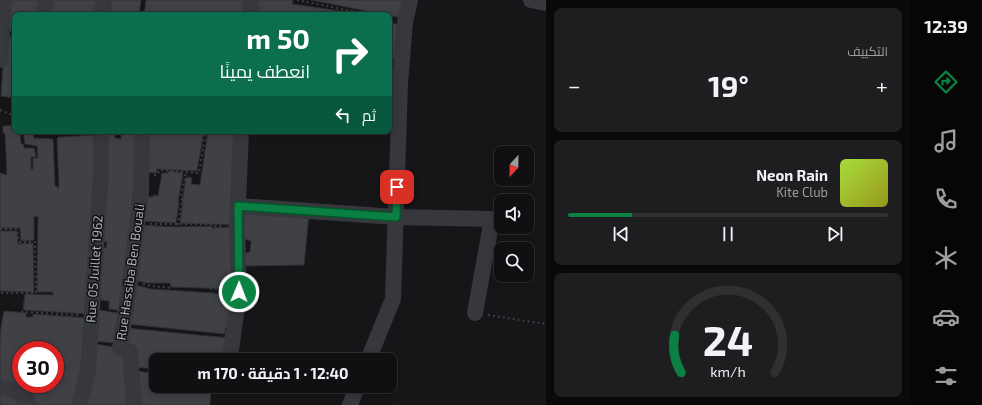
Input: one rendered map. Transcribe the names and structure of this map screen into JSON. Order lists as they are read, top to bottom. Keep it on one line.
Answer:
{"streets":{"street":["Rue 05 Juillet 1962","Rue Hassiba Ben Bouali"]},"north":"bottom","page":{"tabs":"12:39","tile":"التكييف","turn":["50 m","انعطف يمينًا"],"heat":["−","19°","+"],"then":"ثم","song":["Neon Rain","Kite Club"],"limit":"30","trip":"12:40 · 1 دقيقة · 170 m","gauge":["24","km/h"]}}
